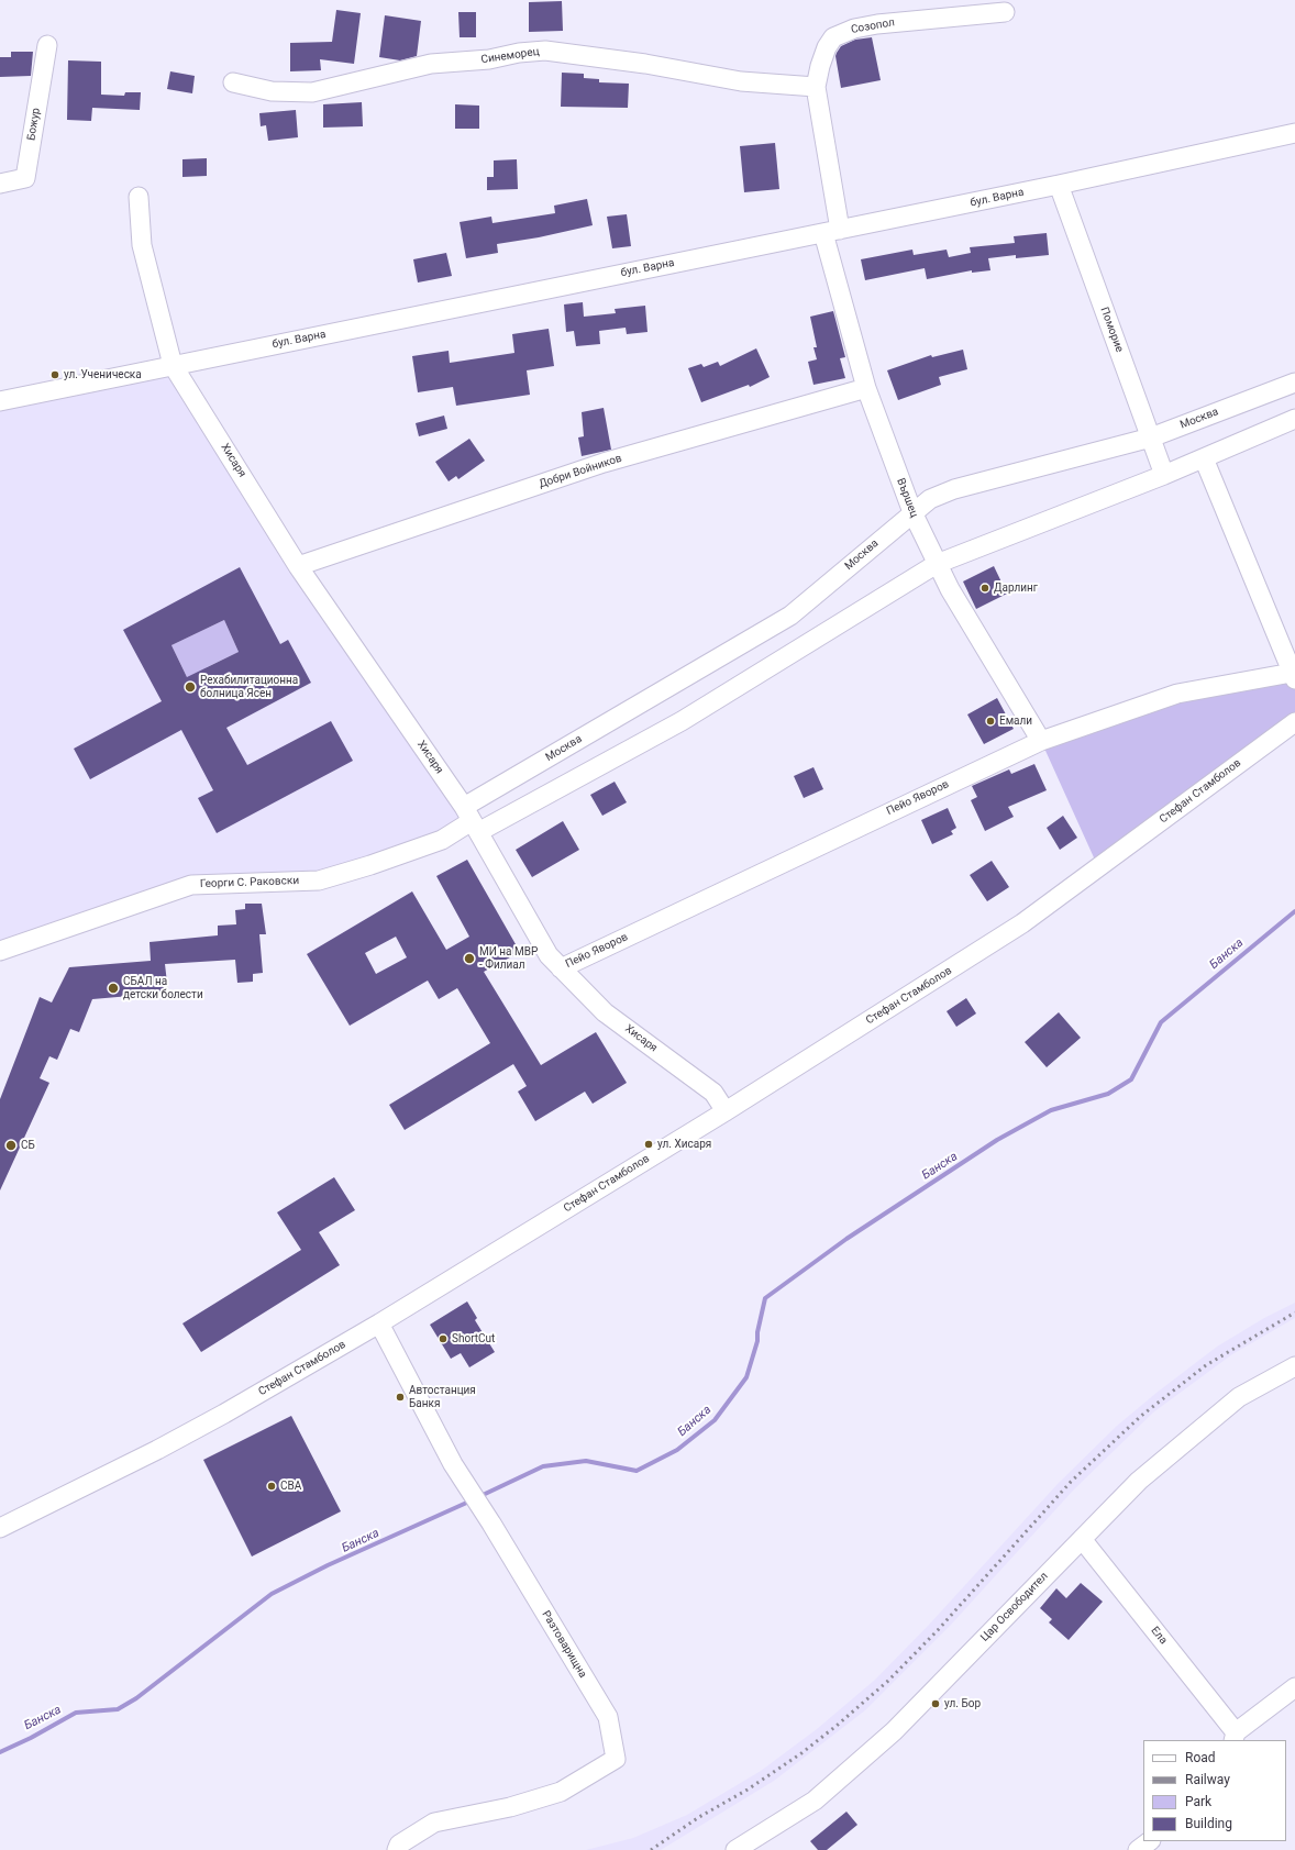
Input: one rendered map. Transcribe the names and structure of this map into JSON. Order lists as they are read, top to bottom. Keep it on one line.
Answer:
{"streets":{"street":["Созопол","Синеморец","Божур","бул. Варна","Поморие","Москва","Хисаря","Добри Войников","Вършец","Стефан Стамболов","Пейо Яворов","Георги С. Раковски","Цар Освободител","Ела","Разтоварищна"]},"crossings":[["Созопол","Синеморец"],["Созопол","бул. Варна"],["Созопол","Вършец"],["бул. Варна","Поморие"],["бул. Варна","Хисаря"],["бул. Варна","Вършец"],["Поморие","Москва"],["Москва","Хисаря"],["Москва","Вършец"],["Москва","Георги С. Раковски"],["Хисаря","Добри Войников"],["Хисаря","Стефан Стамболов"],["Хисаря","Пейо Яворов"],["Хисаря","Георги С. Раковски"],["Добри Войников","Вършец"],["Вършец","Пейо Яворов"],["Стефан Стамболов","Разтоварищна"],["Цар Освободител","Ела"]],"water":["Банска"],"places":["ул. Ученическа","Дарлинг","Рехабилитационна болница Ясен","Емали","МИ на МВР - Филиал","СБАЛ на детски болести","ул. Хисаря","СБ","ShortCut","Автостанция Банкя","CBA","ул. Бор"],"legend":["Road","Railway","Park","Building"]}
